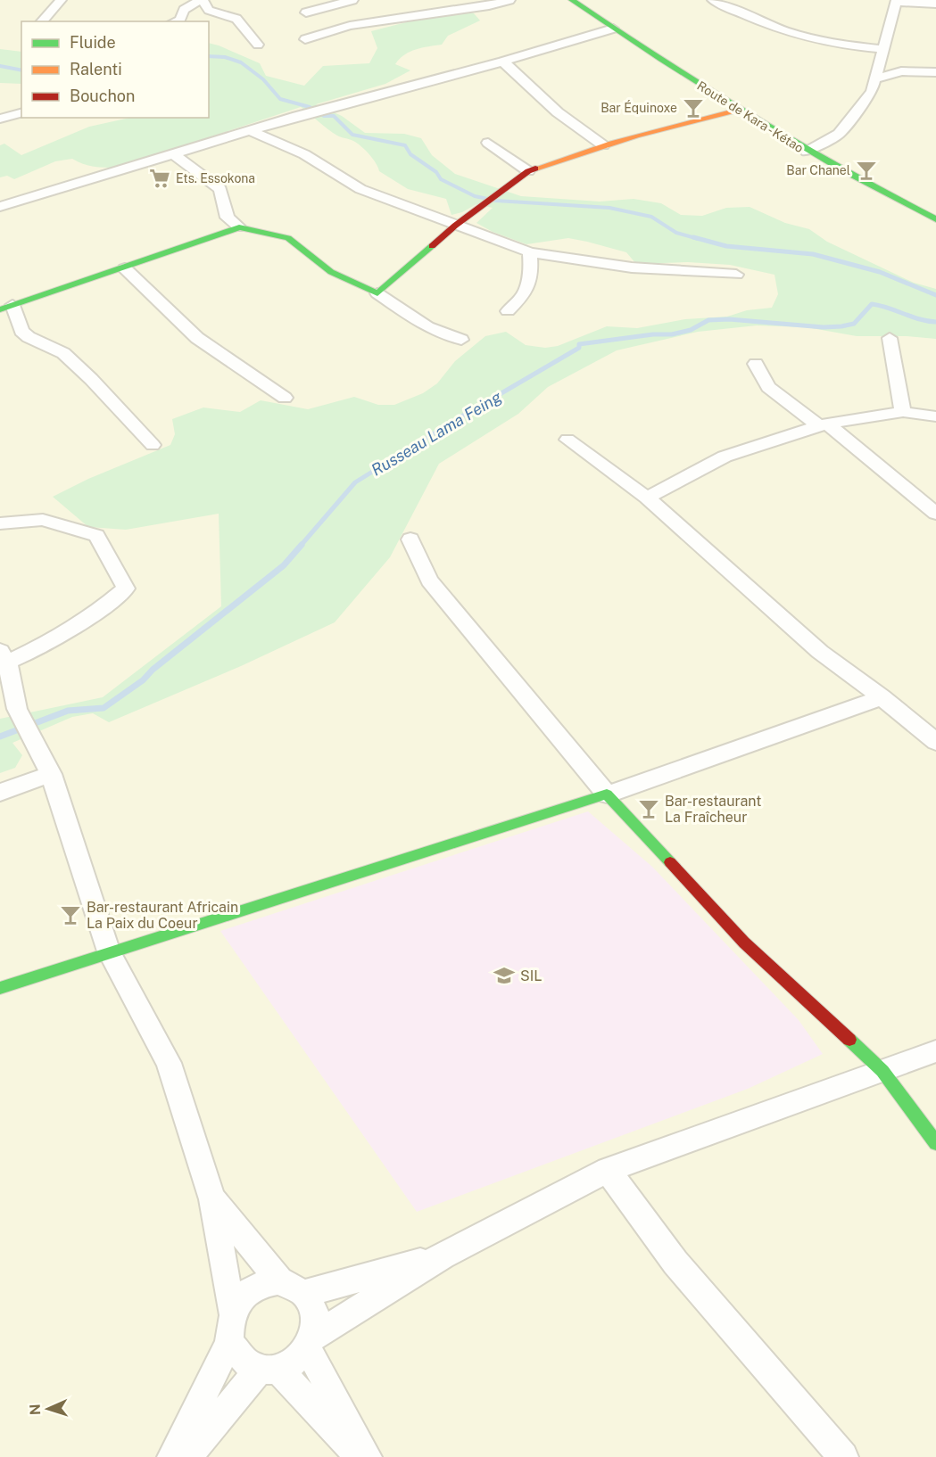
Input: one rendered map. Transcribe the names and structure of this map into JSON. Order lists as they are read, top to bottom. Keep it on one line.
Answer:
{"streets":{"street":["Route de Kara - Kétao"]},"water":["Russeau Lama Feing"],"places":{"bar":["Bar Équinoxe","Bar Chanel","Bar-restaurant La Fraîcheur","Bar-restaurant Africain La Paix du Coeur"],"supermarket":["Ets. Essokona"],"school or university":["SIL"]},"legend":["Fluide","Ralenti","Bouchon"],"north":"left"}
